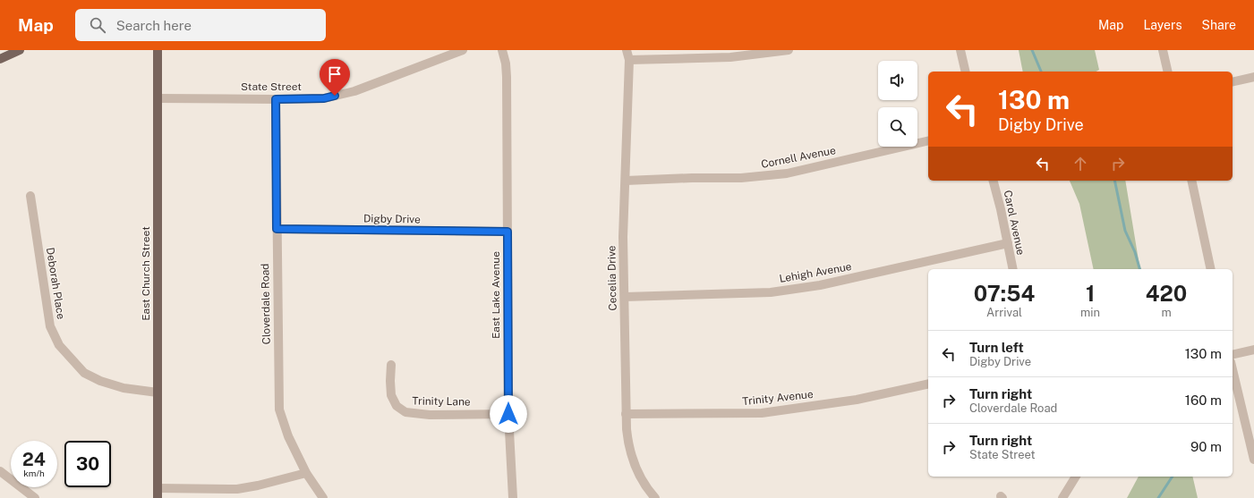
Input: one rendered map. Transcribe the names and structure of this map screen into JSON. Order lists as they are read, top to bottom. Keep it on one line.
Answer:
{"streets":{"main road":["East Church Street"],"street":["State Street","Cornell Avenue","Digby Drive","Carol Avenue","Lehigh Avenue","Cecelia Drive","Deborah Place","East Lake Avenue","Cloverdale Road","Trinity Avenue","Trinity Lane"]},"crossings":[["State Street","East Church Street"],["State Street","Cloverdale Road"],["Cornell Avenue","Cecelia Drive"],["Digby Drive","East Lake Avenue"],["Digby Drive","Cloverdale Road"],["Carol Avenue","Lehigh Avenue"],["Lehigh Avenue","Cecelia Drive"],["East Church Street","Deborah Place"],["Cecelia Drive","Trinity Avenue"],["East Lake Avenue","Trinity Lane"]],"page":{"header":"Map","search":"Search here","nav":["Map","Layers","Share"],"turn":["130 m","Digby Drive"],"eta":["07:54","Arrival","1","min","420","m"],"list":[{"name":"Turn left","note":"Digby Drive","value":"130 m"},{"name":"Turn right","note":"Cloverdale Road","value":"160 m"},{"name":"Turn right","note":"State Street","value":"90 m"}],"speed":"24 km/h","limit":"30"}}
